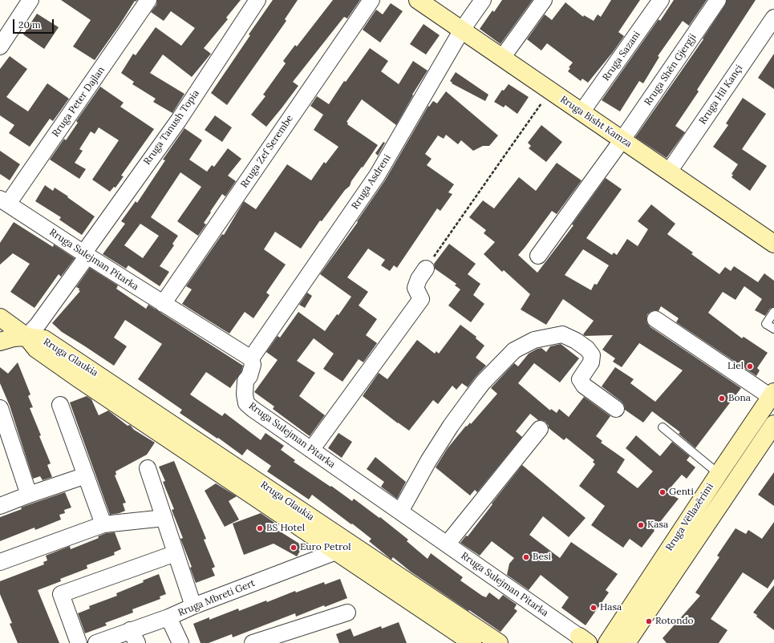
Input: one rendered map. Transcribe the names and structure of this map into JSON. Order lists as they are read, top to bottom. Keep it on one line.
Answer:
{"streets":{"main road":["Rruga Bisht Kamza","Rruga Glaukia","Rruga Vëllazërimi"],"street":["Rruga Sazani","Rruga Shën Gjergji","Rruga Hil Kançi","Rruga Peter Dajlan","Rruga Tanush Topia","Rruga Zef Serembe","Rruga Asdreni","Rruga Sulejman Pitarka","Rruga Mbreti Gert"]},"crossings":[["Rruga Sazani","Rruga Bisht Kamza"],["Rruga Shën Gjergji","Rruga Bisht Kamza"],["Rruga Hil Kançi","Rruga Bisht Kamza"],["Rruga Peter Dajlan","Rruga Sulejman Pitarka"],["Rruga Bisht Kamza","Rruga Asdreni"],["Rruga Tanush Topia","Rruga Sulejman Pitarka"],["Rruga Tanush Topia","Rruga Glaukia"],["Rruga Zef Serembe","Rruga Sulejman Pitarka"],["Rruga Asdreni","Rruga Sulejman Pitarka"],["Rruga Glaukia","Rruga Mbreti Gert"]],"places":["Liel","Bona","Genti","Kasa","BS Hotel","Euro Petrol","Besi","Hasa","Rotondo"],"scale_bar":"20 m"}
